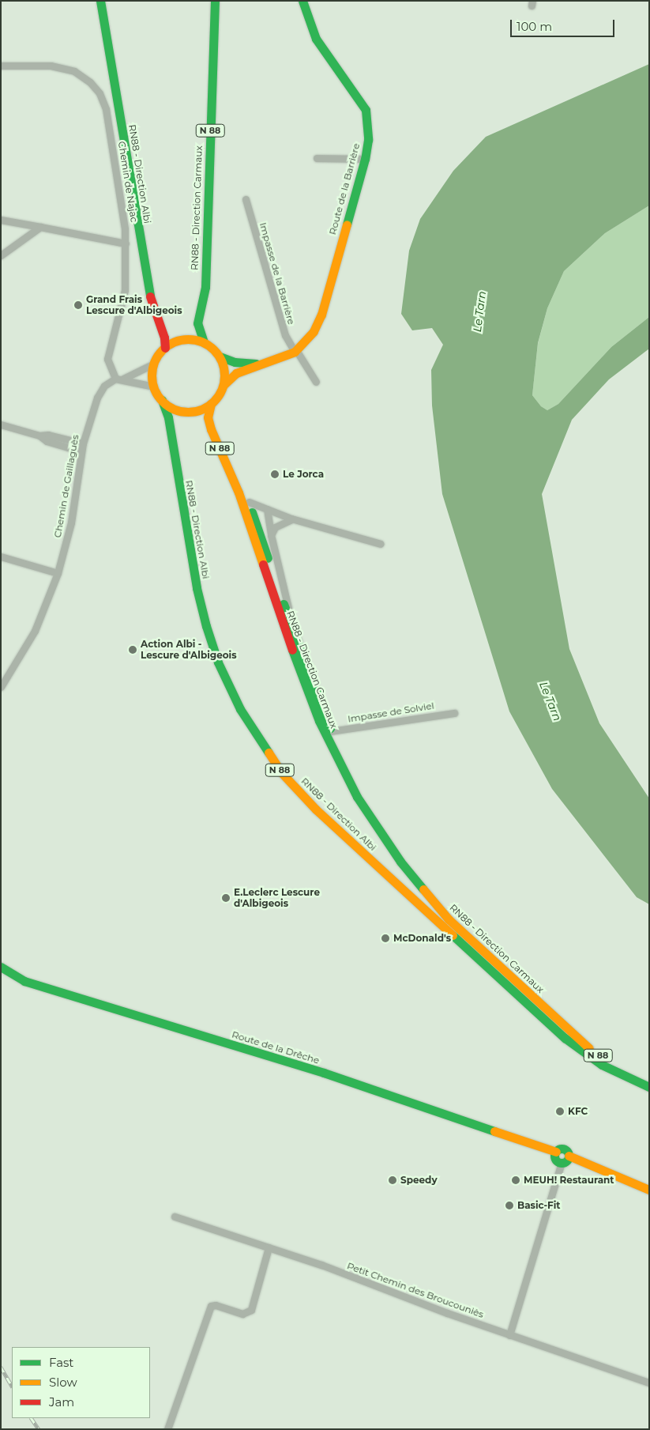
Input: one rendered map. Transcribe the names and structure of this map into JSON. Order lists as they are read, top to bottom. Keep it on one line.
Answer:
{"streets":{"main road":["N 88","RN88 - Direction Albi","Route de la Barrière","RN88 - Direction Carmaux","Route de la Drêche"],"street":["Chemin de Najac","Impasse de la Barrière","Chemin de Gaillaguès","Impasse de Solviel","Petit Chemin des Broucouniès"]},"crossings":[["RN88 - Direction Albi","Route de la Barrière"],["RN88 - Direction Albi","RN88 - Direction Carmaux"],["Chemin de Najac","Chemin de Gaillaguès"],["Route de la Barrière","RN88 - Direction Carmaux"],["Route de la Barrière","Impasse de la Barrière"]],"water":["Le Tarn"],"places":["Grand Frais Lescure d'Albigeois","Le Jorca","Action Albi - Lescure d'Albigeois","E.Leclerc Lescure d'Albigeois","McDonald's","KFC","Speedy","MEUH! Restaurant","Basic-Fit"],"legend":["Fast","Slow","Jam"],"scale_bar":"100 m"}
